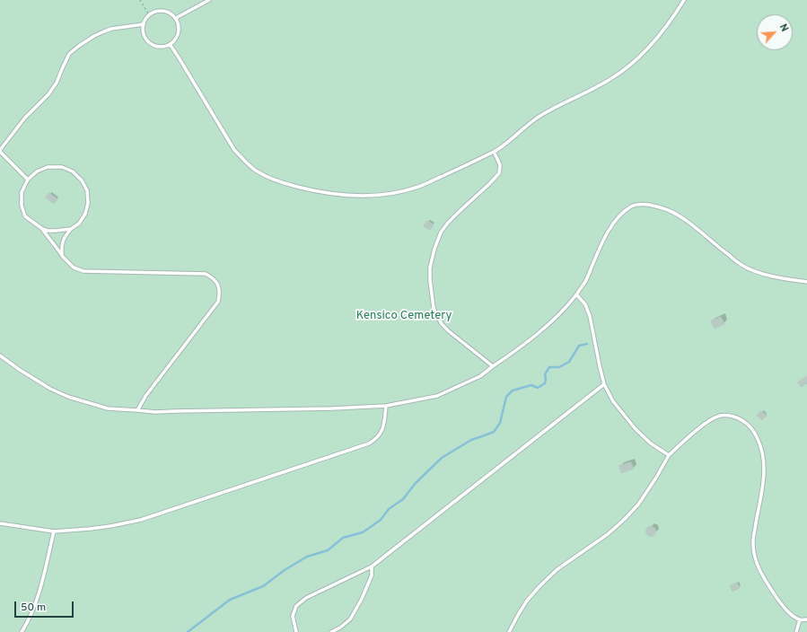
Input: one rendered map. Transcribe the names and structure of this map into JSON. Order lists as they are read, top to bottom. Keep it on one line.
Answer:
{"parks":["Kensico Cemetery"],"scale_bar":"50 m","north":"top right"}
